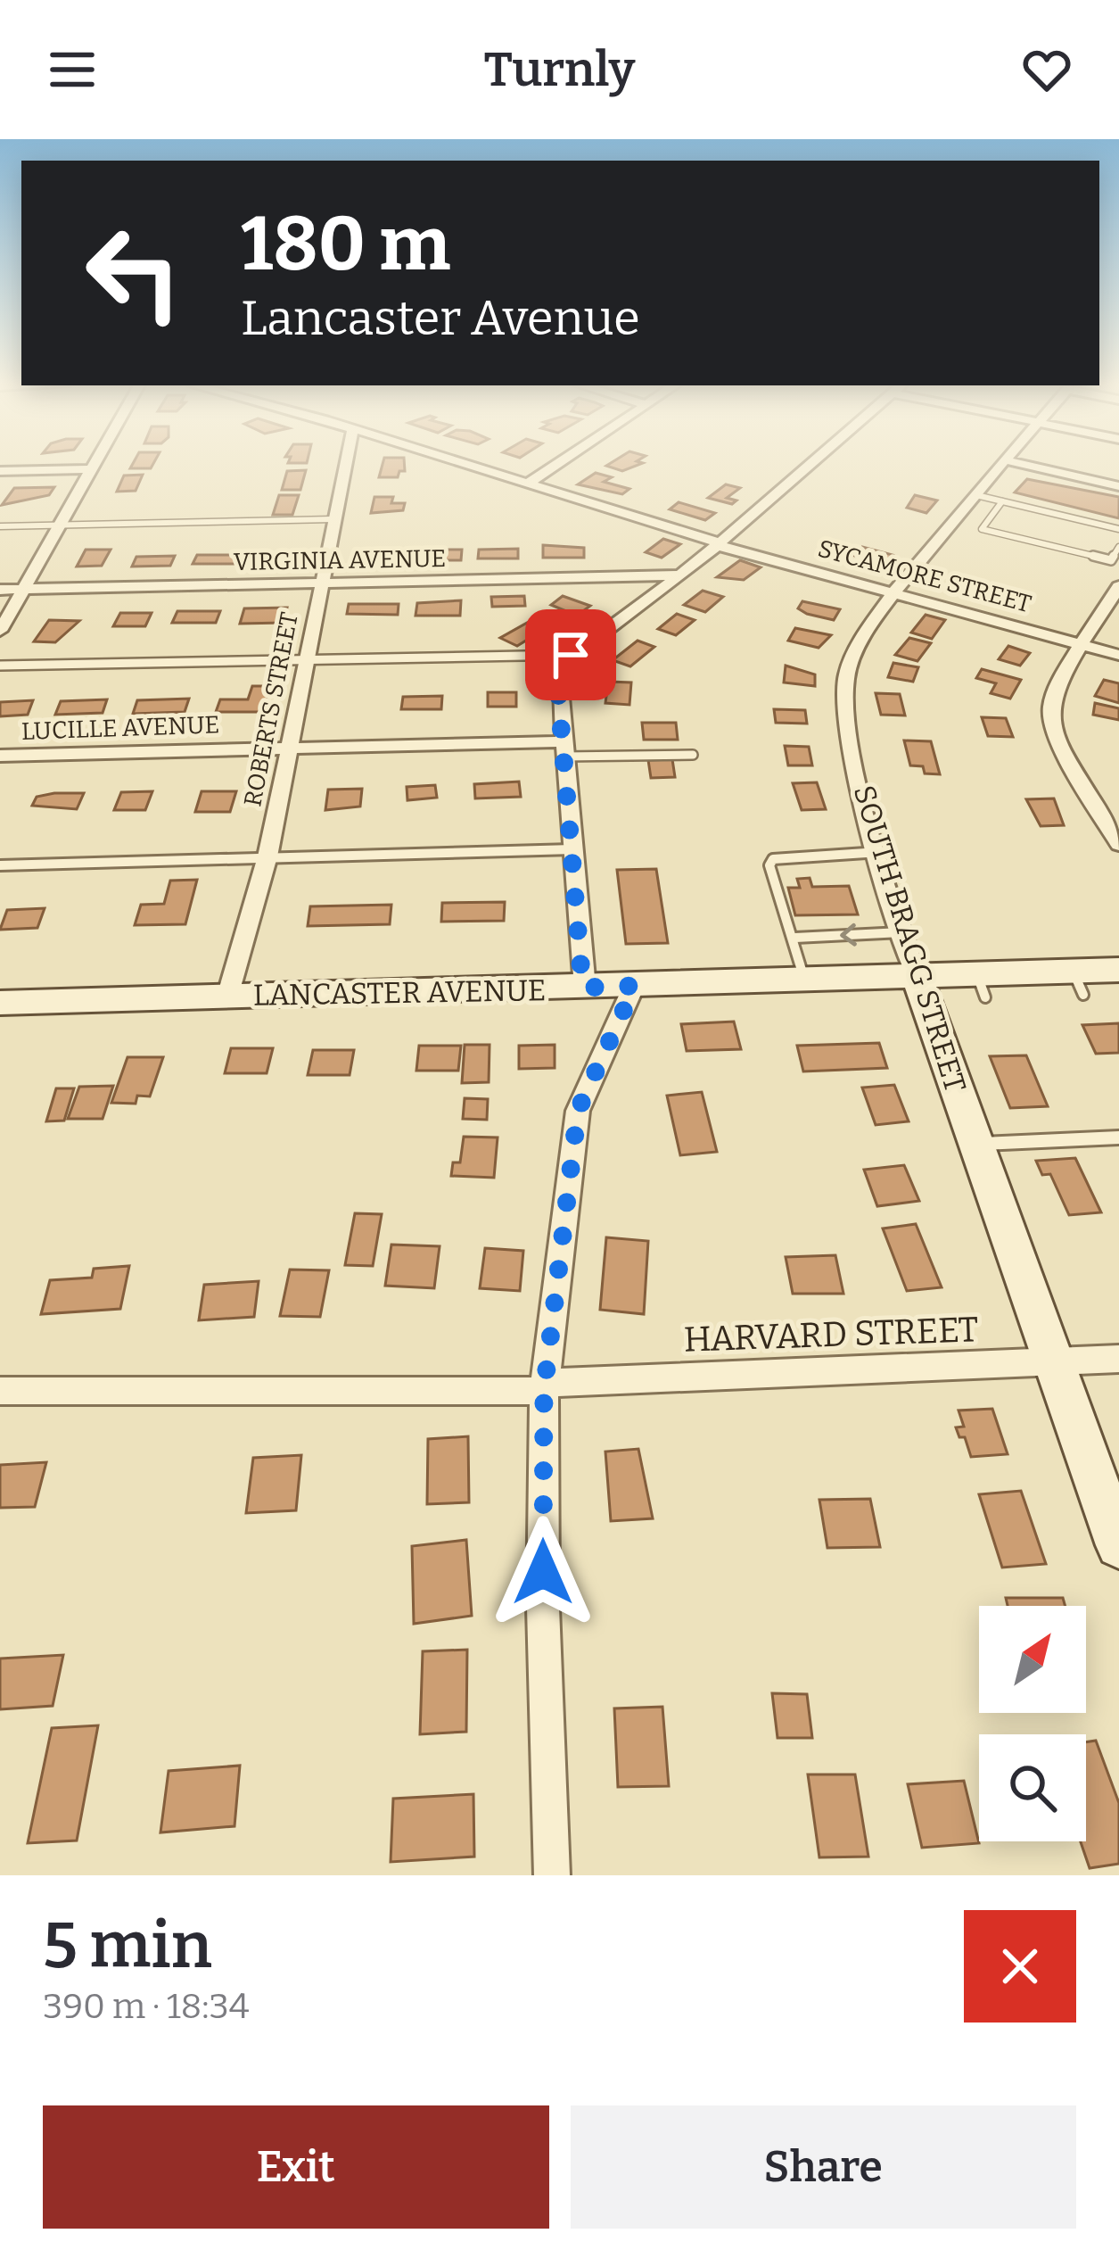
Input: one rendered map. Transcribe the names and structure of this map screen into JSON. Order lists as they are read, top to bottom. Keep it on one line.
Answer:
{"streets":{"main road":["SOUTH BRAGG STREET","LANCASTER AVENUE"],"street":["VIRGINIA AVENUE","SYCAMORE STREET","ROBERTS STREET","LUCILLE AVENUE","HARVARD STREET"]},"crossings":[["VIRGINIA AVENUE","ROBERTS STREET"],["SYCAMORE STREET","SOUTH BRAGG STREET"],["ROBERTS STREET","LUCILLE AVENUE"],["ROBERTS STREET","LANCASTER AVENUE"],["SOUTH BRAGG STREET","LANCASTER AVENUE"],["SOUTH BRAGG STREET","HARVARD STREET"]],"north":"top right","page":{"header":"Turnly","turn":["180 m","Lancaster Avenue"],"heading":["5 min","390 m · 18:34"],"buttons":["Exit","Share"]}}
